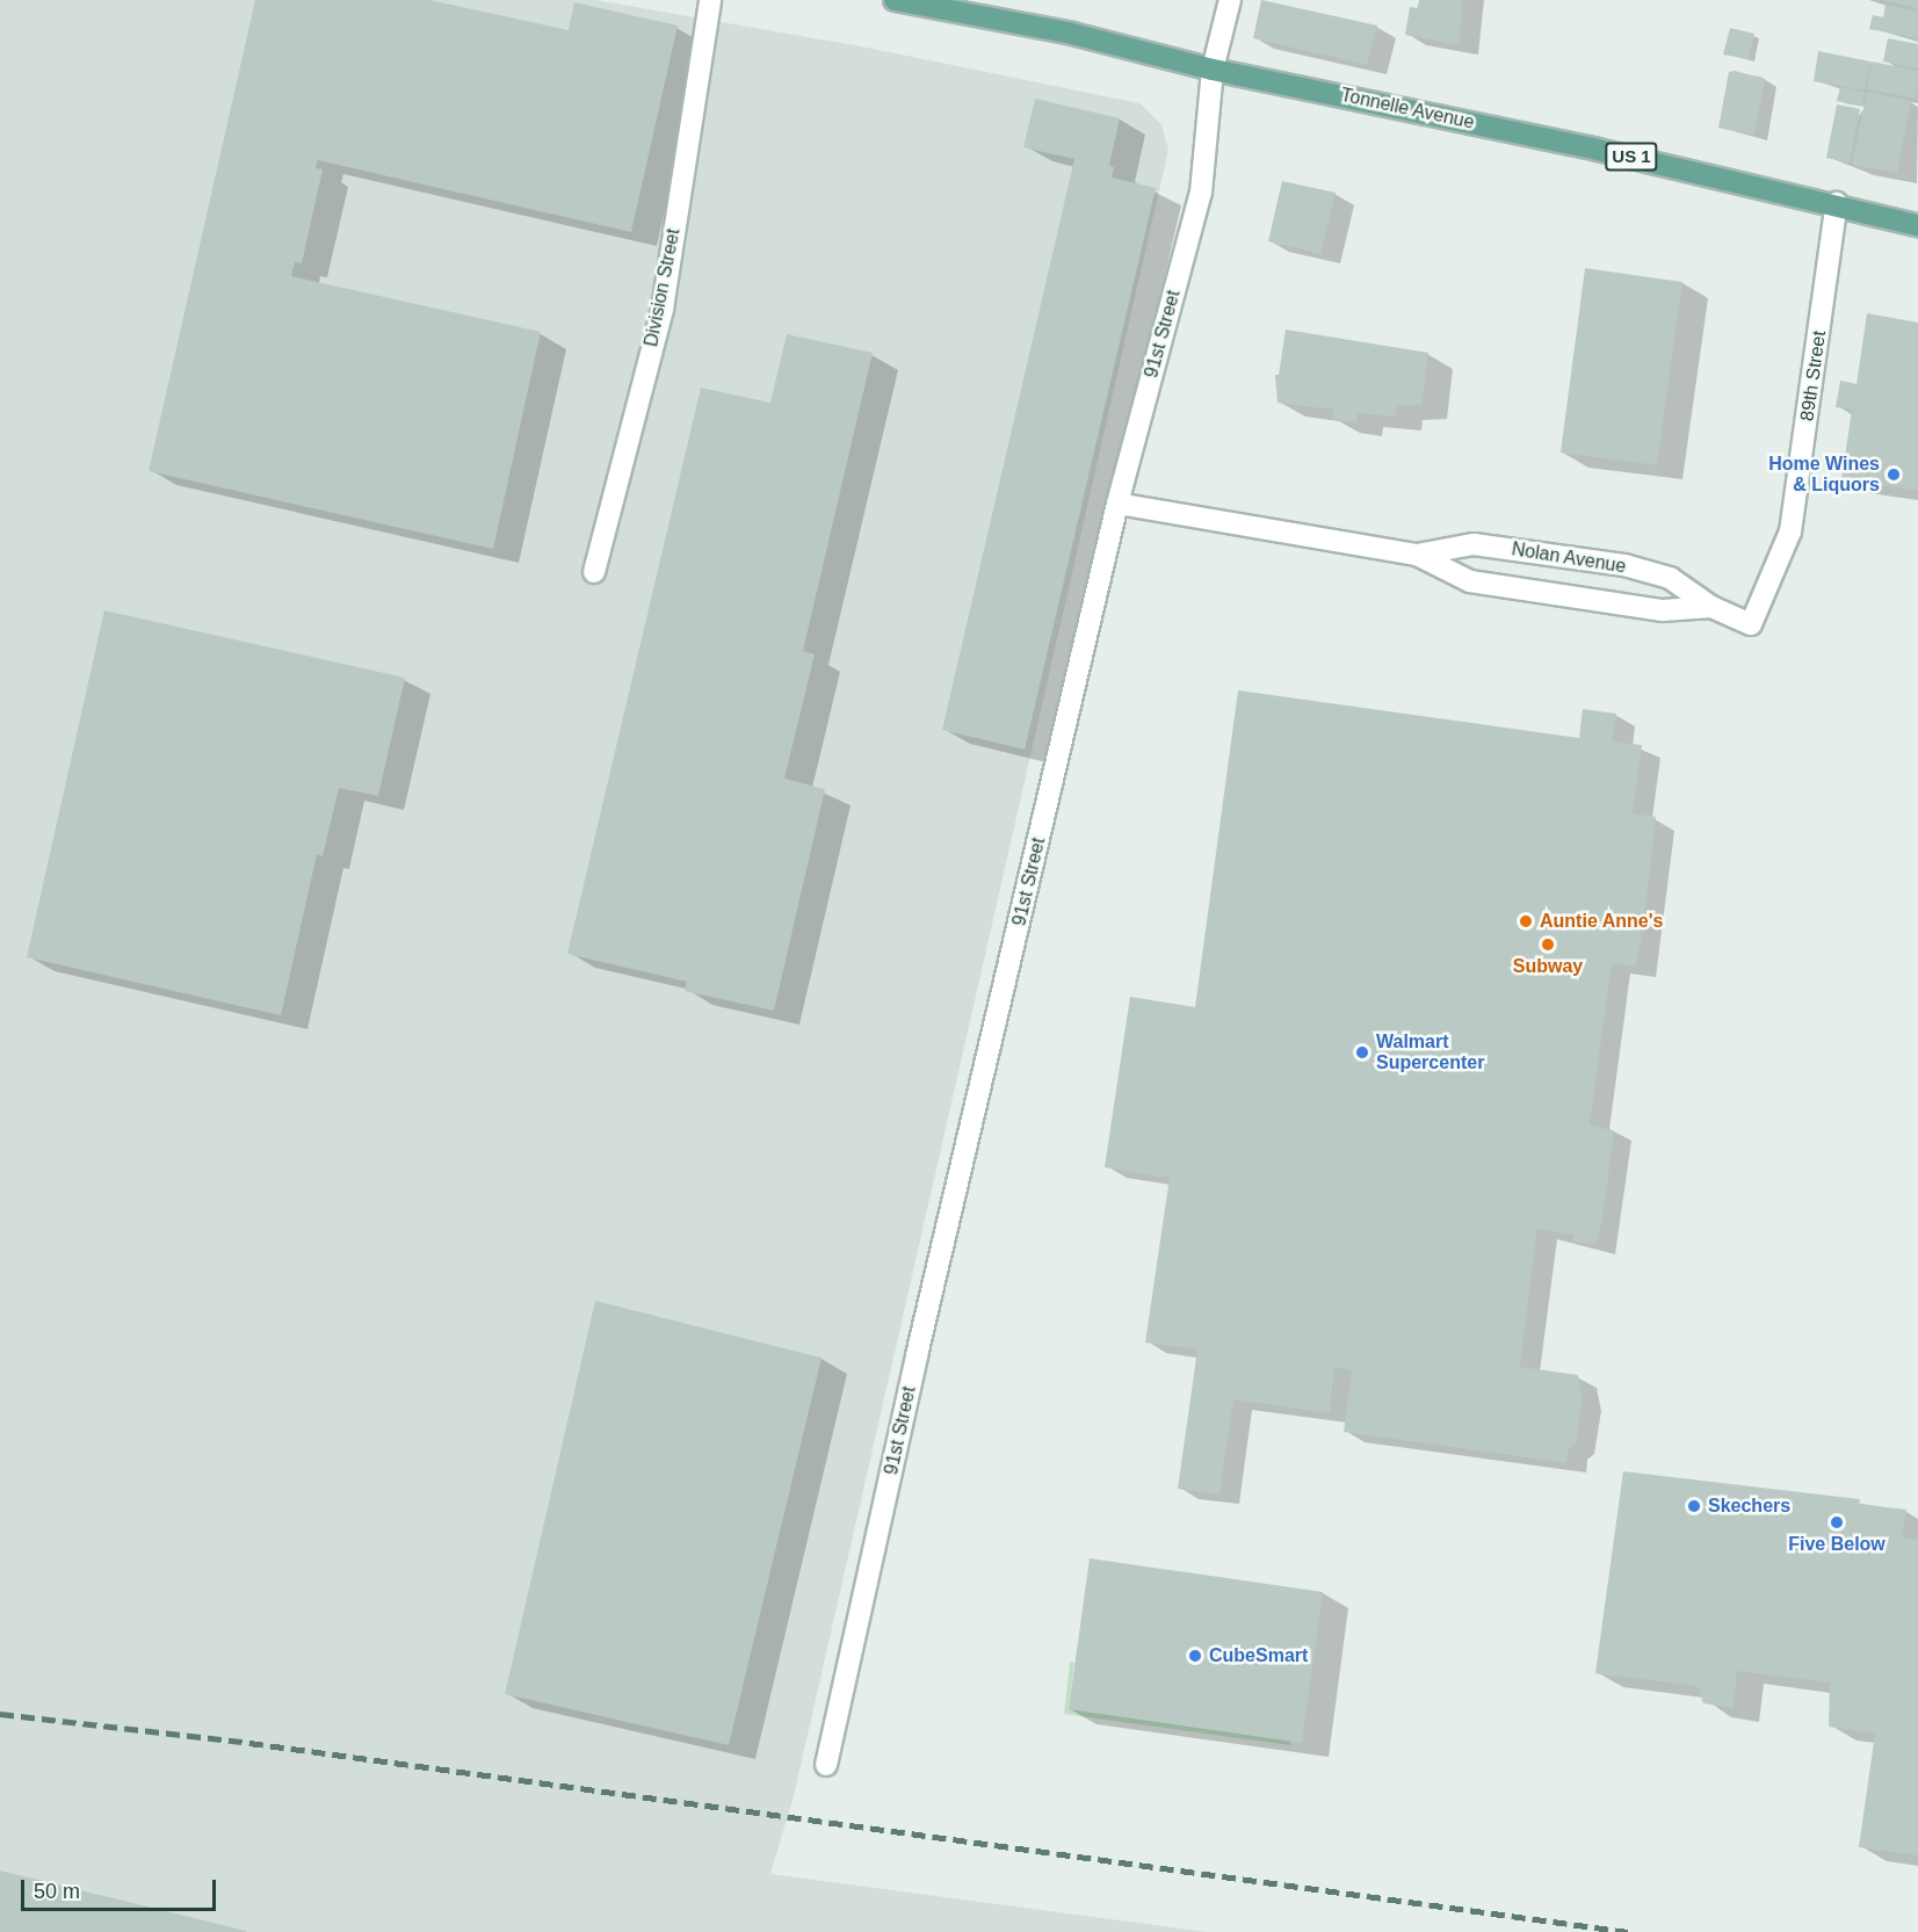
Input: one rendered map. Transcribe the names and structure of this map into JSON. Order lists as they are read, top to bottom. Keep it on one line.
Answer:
{"streets":{"main road":["Tonnelle Avenue","US 1"],"street":["Division Street","91st Street","89th Street","Nolan Avenue"]},"crossings":[["Tonnelle Avenue","91st Street"],["Tonnelle Avenue","89th Street"],["91st Street","Nolan Avenue"],["89th Street","Nolan Avenue"]],"places":["Home Wines & Liquors","Auntie Anne's","Subway","Walmart Supercenter","Skechers","Five Below","CubeSmart"],"scale_bar":"50 m"}
